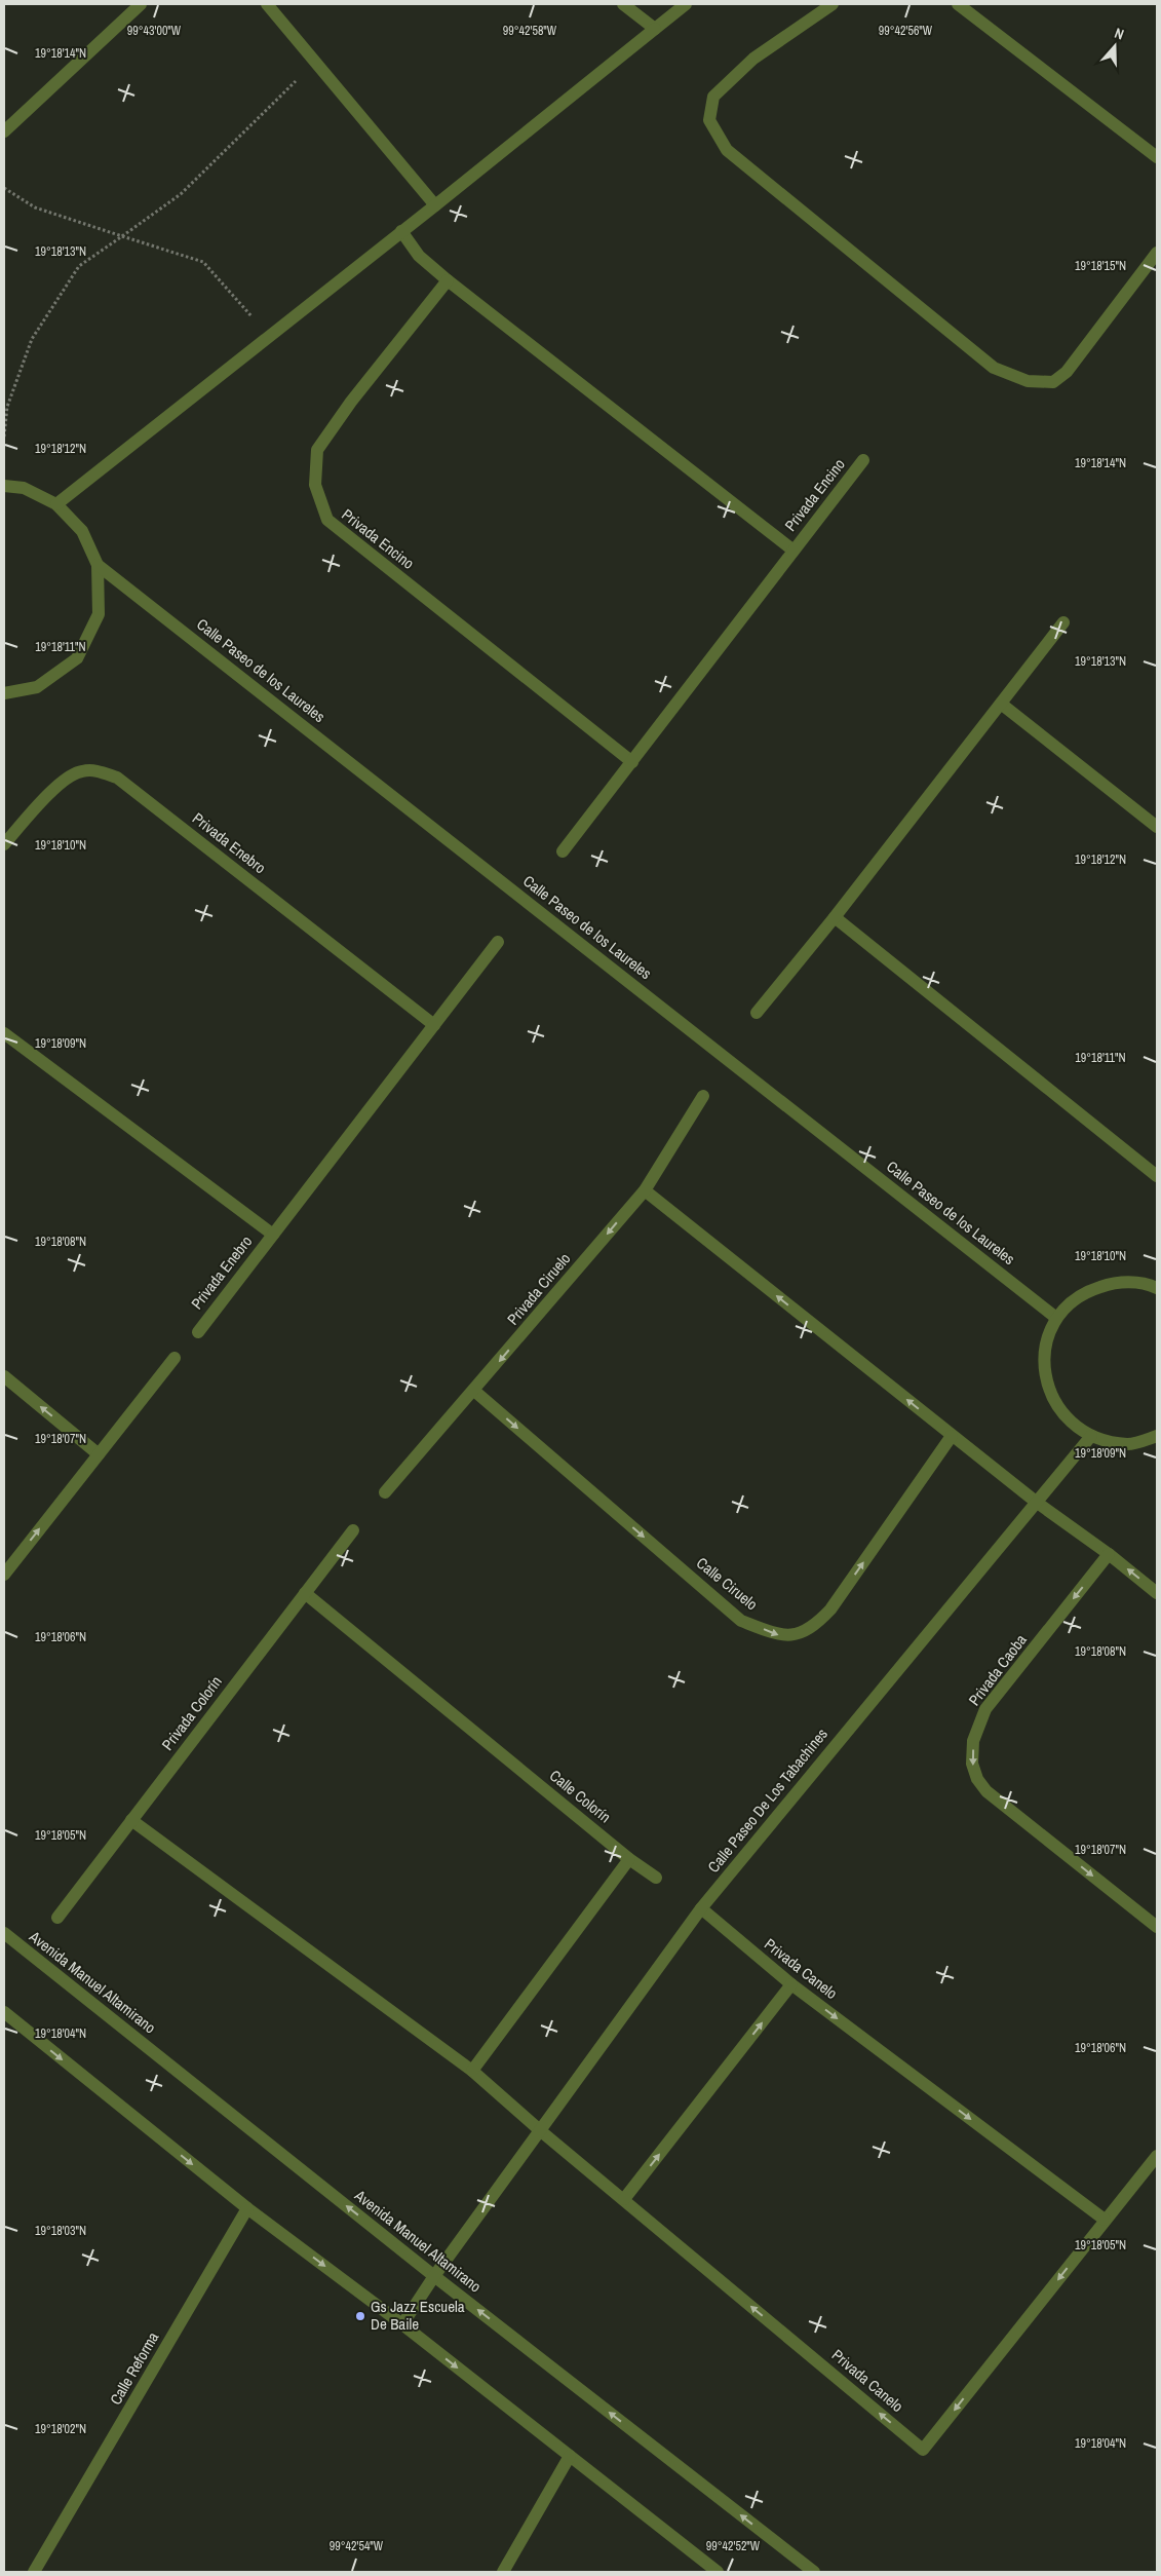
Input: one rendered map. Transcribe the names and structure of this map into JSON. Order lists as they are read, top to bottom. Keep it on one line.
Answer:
{"streets":{"street":["Privada Encino","Calle Paseo de los Laureles","Privada Enebro","Privada Ciruelo","Calle Ciruelo","Privada Caoba","Privada Colorín","Calle Colorín","Calle Paseo De Los Tabachines","Privada Canelo","Avenida Manuel Altamirano","Calle Reforma"]},"crossings":[["Privada Ciruelo","Calle Ciruelo"],["Privada Colorín","Calle Colorín"],["Calle Paseo De Los Tabachines","Privada Canelo"],["Calle Paseo De Los Tabachines","Avenida Manuel Altamirano"]],"one_way":["Privada Ciruelo"],"places":["Gs Jazz Escuela De Baile"],"north":"top","coordinates":["99°43'00\"W","99°42'58\"W","99°42'56\"W","19°18'14\"N","19°18'13\"N","19°18'15\"N","19°18'12\"N","19°18'11\"N","19°18'10\"N","19°18'09\"N","19°18'08\"N","19°18'07\"N","19°18'06\"N","19°18'05\"N","19°18'04\"N","19°18'03\"N","19°18'02\"N","99°42'54\"W","99°42'52\"W"]}
